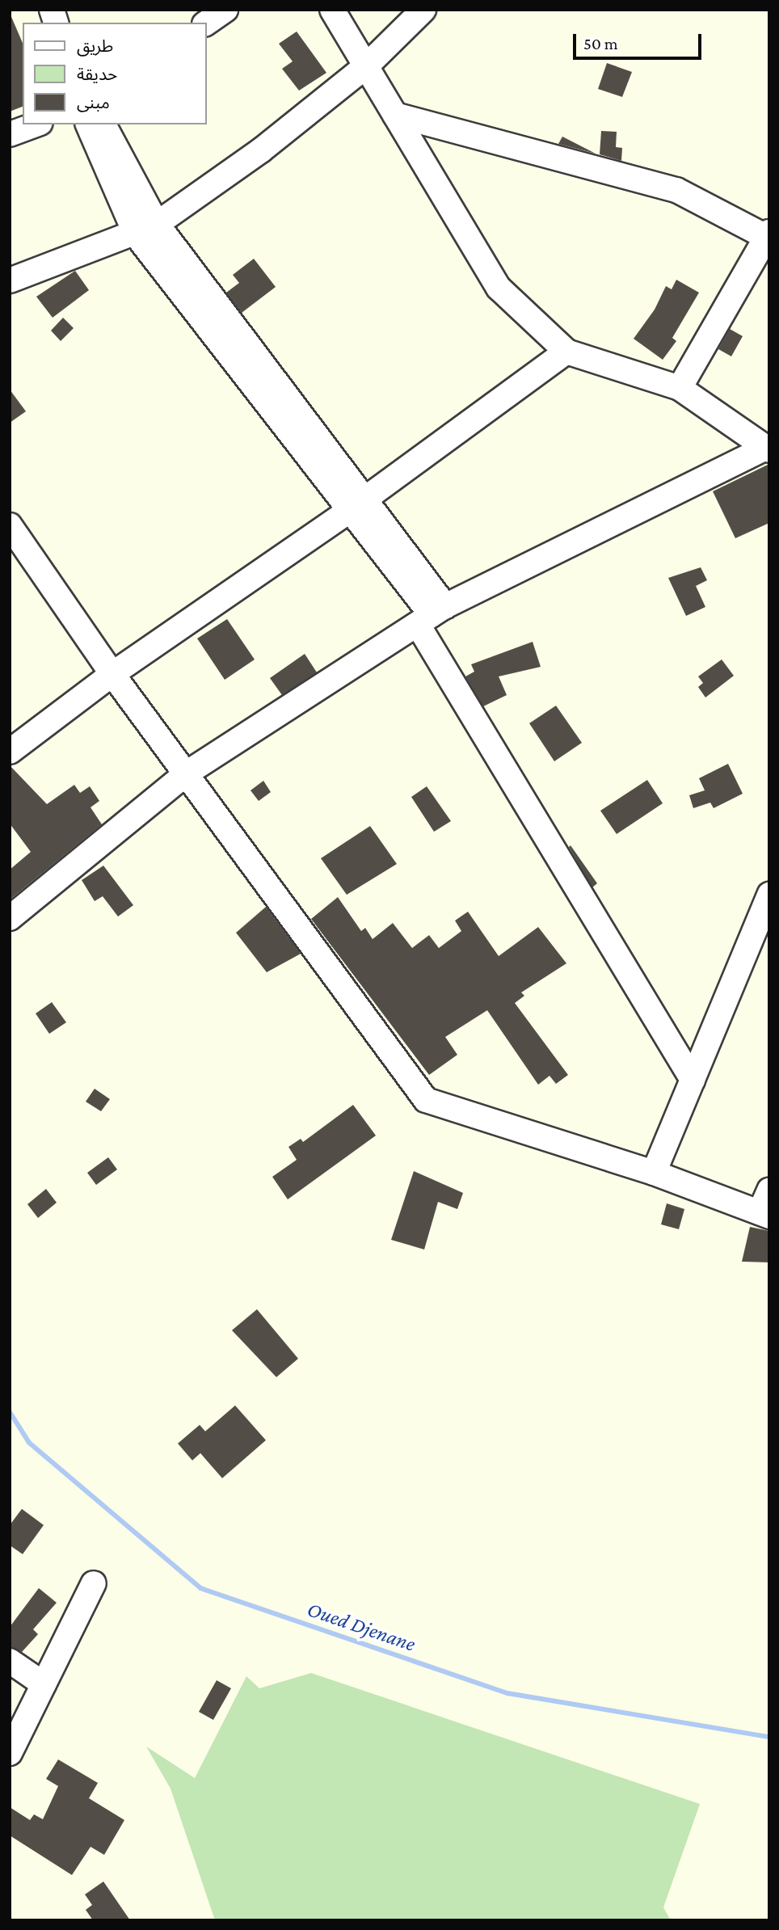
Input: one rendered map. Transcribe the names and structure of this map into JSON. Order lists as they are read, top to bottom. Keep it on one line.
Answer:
{"water":["Oued Djenane"],"legend":["طريق","حديقة","مبنى"],"scale_bar":"50 m"}
